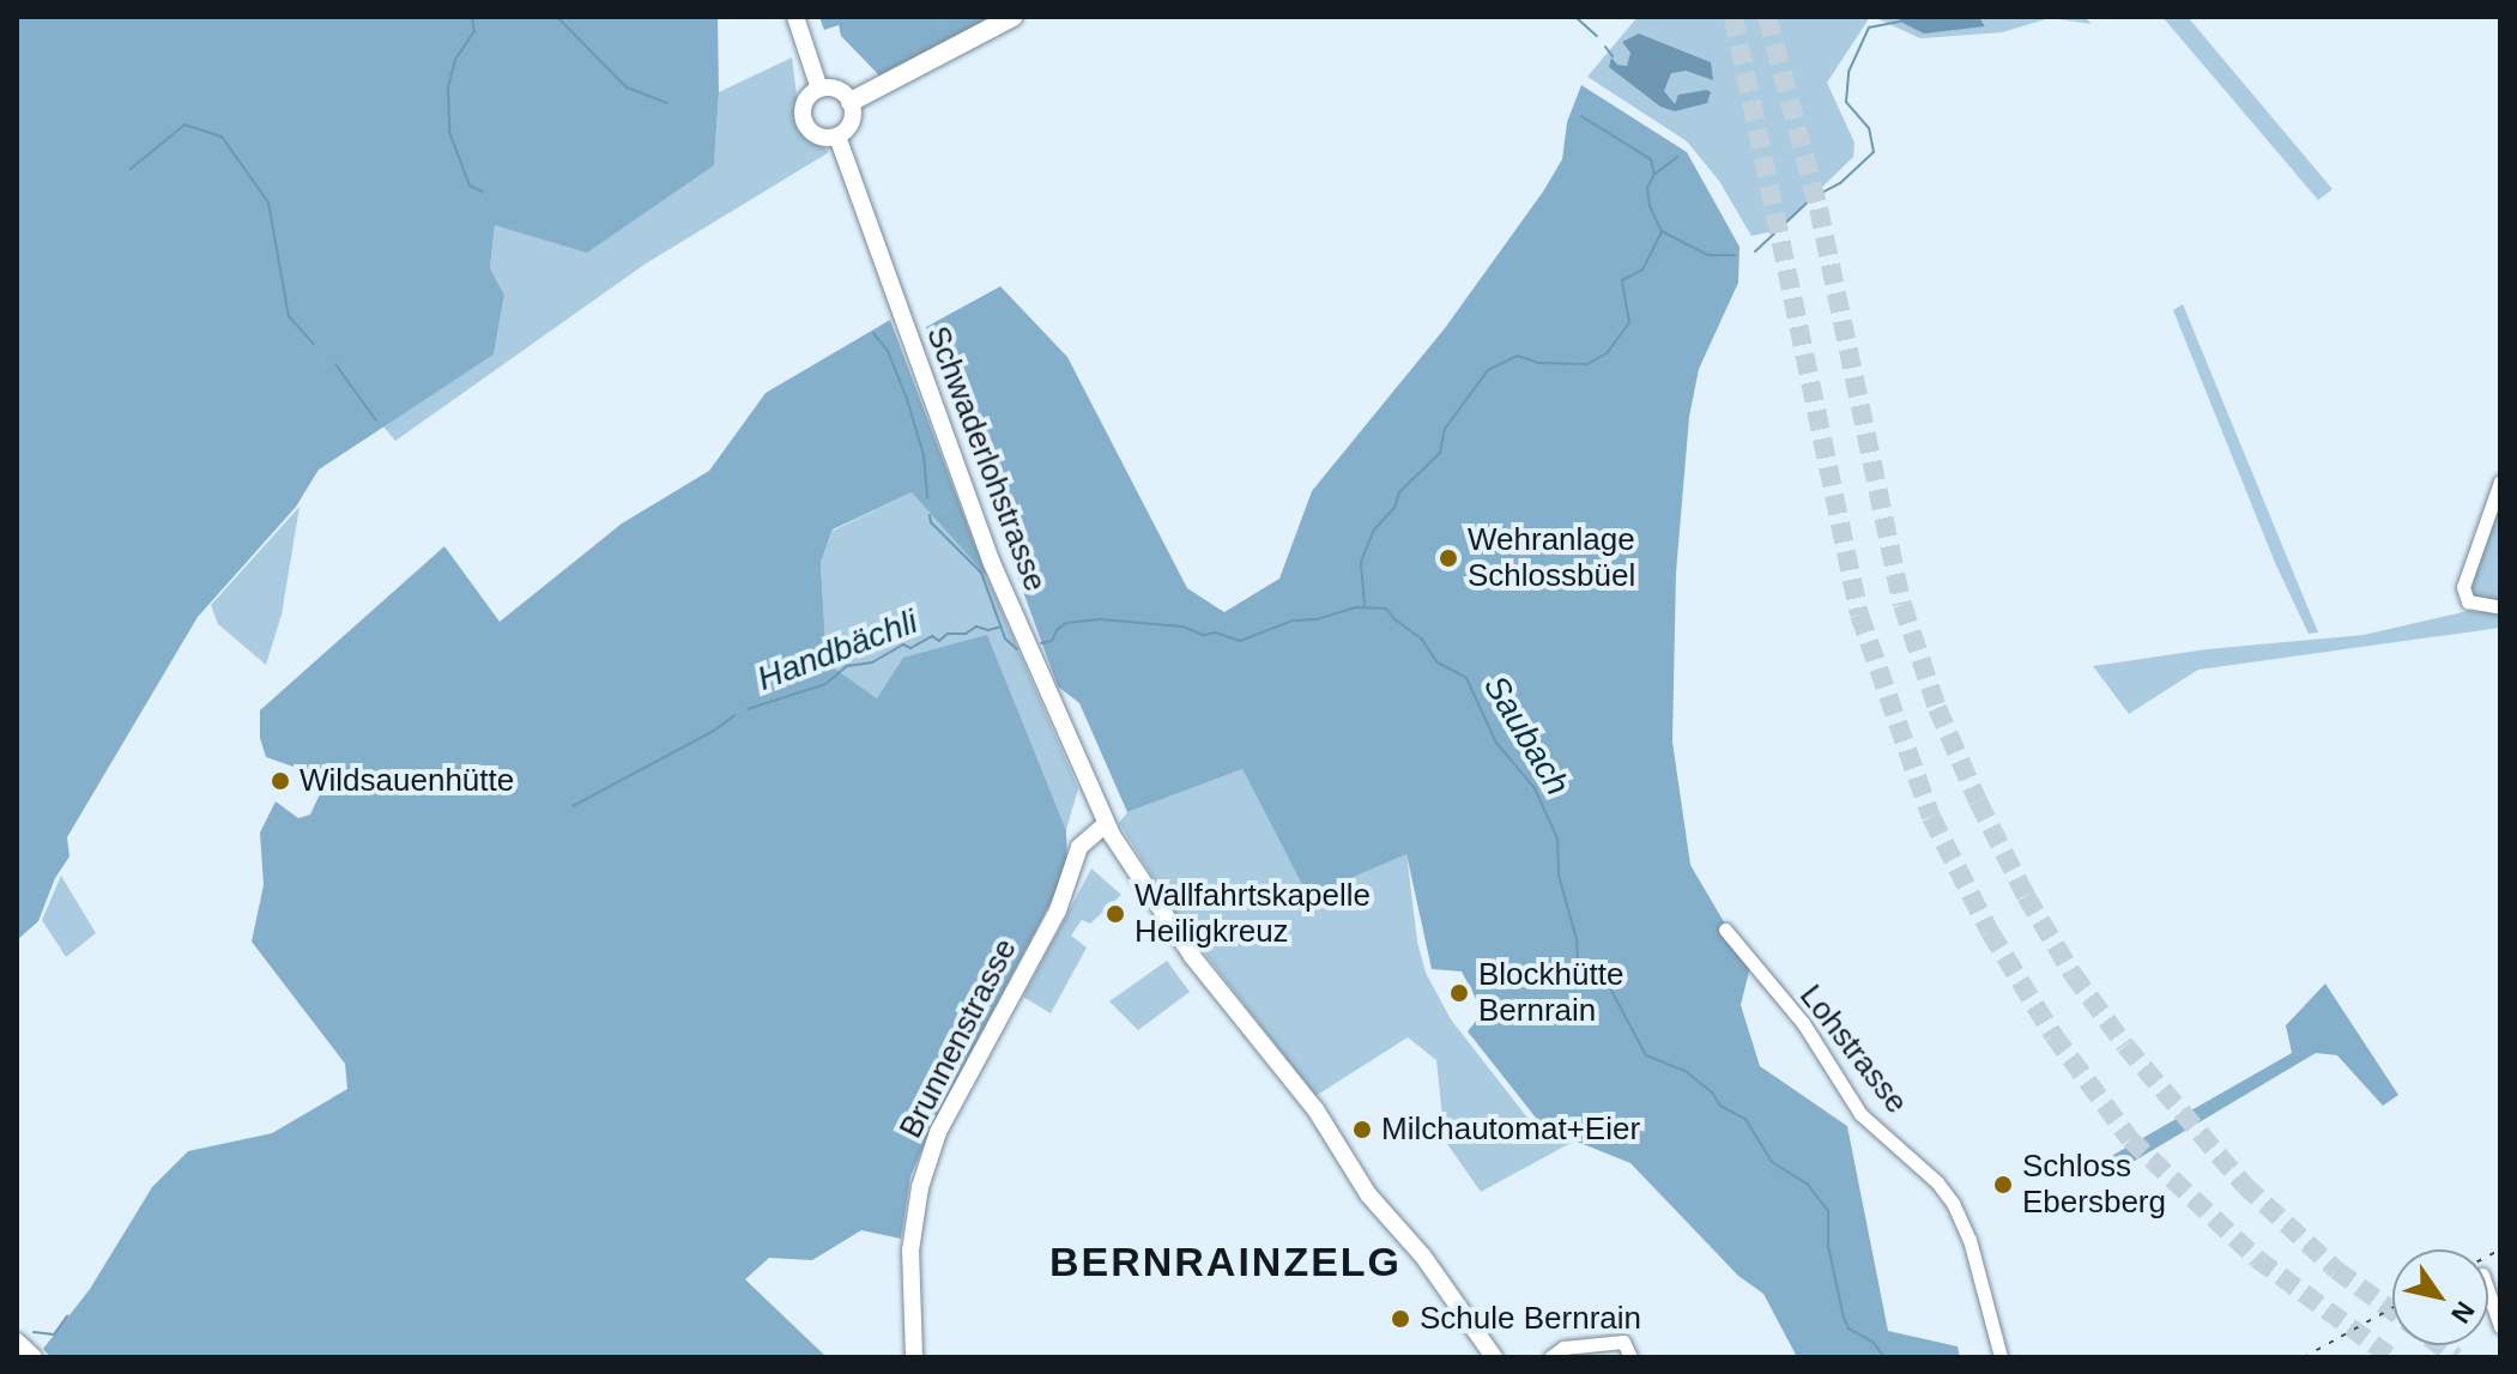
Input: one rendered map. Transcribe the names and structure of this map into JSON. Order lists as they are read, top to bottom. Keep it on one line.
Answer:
{"streets":{"main road":["Schwaderlohstrasse","Brunnenstrasse"],"street":["Lohstrasse"]},"crossings":[["Schwaderlohstrasse","Brunnenstrasse"]],"districts":["BERNRAINZELG"],"water":["Handbächli","Saubach"],"places":["Wehranlage Schlossbüel","Wildsauenhütte","Wallfahrtskapelle Heiligkreuz","Blockhütte Bernrain","Milchautomat+Eier","Schloss Ebersberg","Schule Bernrain"],"north":"bottom right"}
